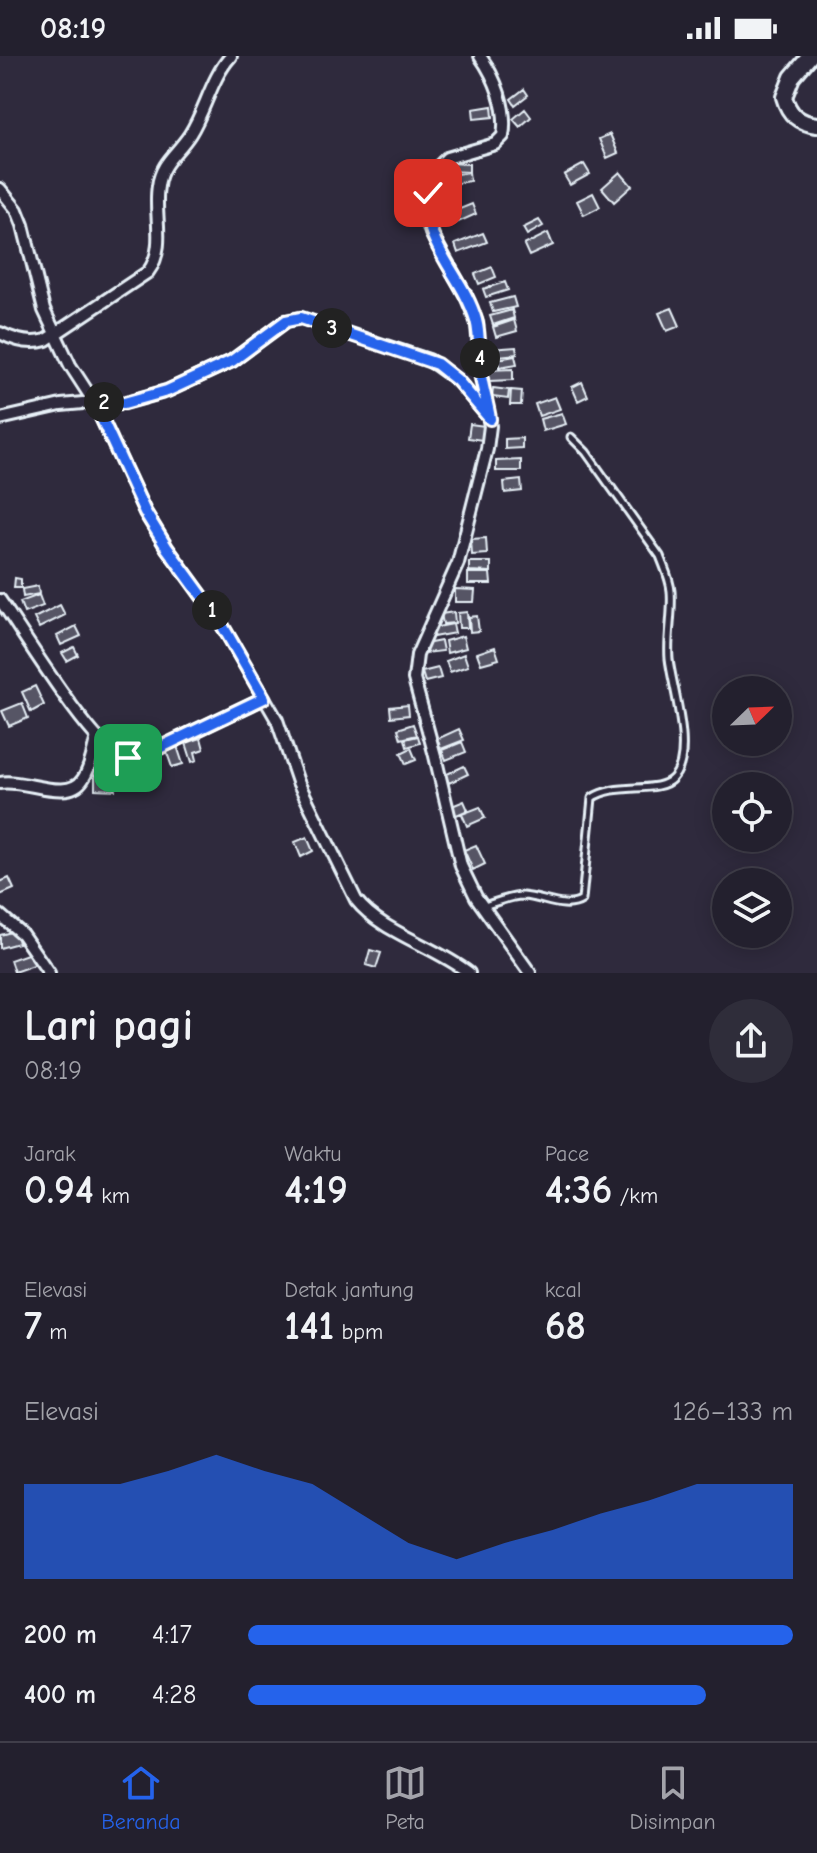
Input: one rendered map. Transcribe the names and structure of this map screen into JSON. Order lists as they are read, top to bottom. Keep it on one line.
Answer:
{"north":"top right","page":{"status":"08:19","pins":["3","4","2","1"],"heading":["Lari pagi","08:19"],"stats":[["Jarak","0.94 km"],["Waktu","4:19"],["Pace","4:36 /km"],["Elevasi","7 m"],["Detak jantung","141 bpm"],["kcal","68"]],"chart":["Elevasi","126–133 m"],"list":[{"name":"200 m","note":"4:17"},{"name":"400 m","note":"4:28"}],"tabs":["Beranda","Peta","Disimpan"]}}
